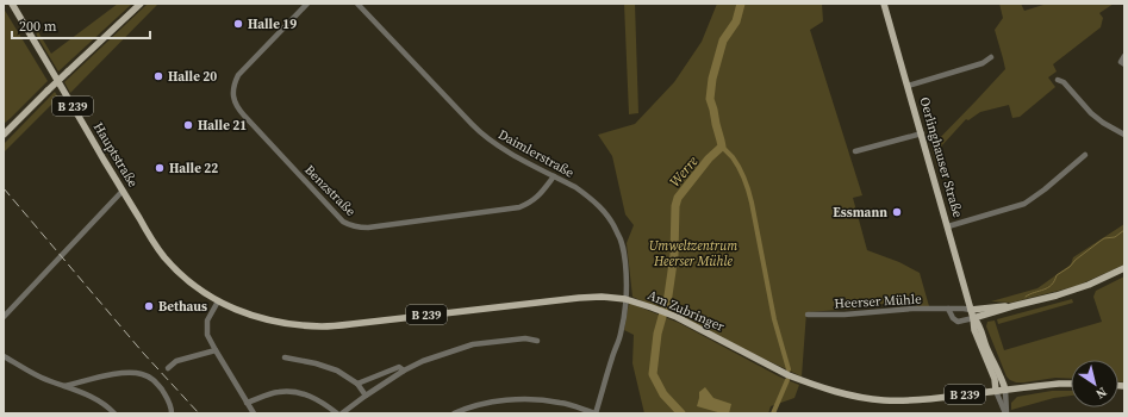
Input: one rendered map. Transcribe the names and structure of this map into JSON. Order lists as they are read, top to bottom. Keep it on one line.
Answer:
{"streets":{"main road":["B 239","Hauptstraße","Oerlinghauser Straße","Am Zubringer"],"street":["Daimlerstraße","Benzstraße","Heerser Mühle"]},"crossings":[["Daimlerstraße","Benzstraße"],["Daimlerstraße","Am Zubringer"],["Hauptstraße","Am Zubringer"],["Oerlinghauser Straße","Heerser Mühle"],["Oerlinghauser Straße","Am Zubringer"]],"water":["Werre"],"parks":["Umweltzentrum Heerser Mühle"],"places":["Halle 19","Halle 20","Halle 21","Halle 22","Essmann","Bethaus"],"scale_bar":"200 m","north":"bottom right"}
